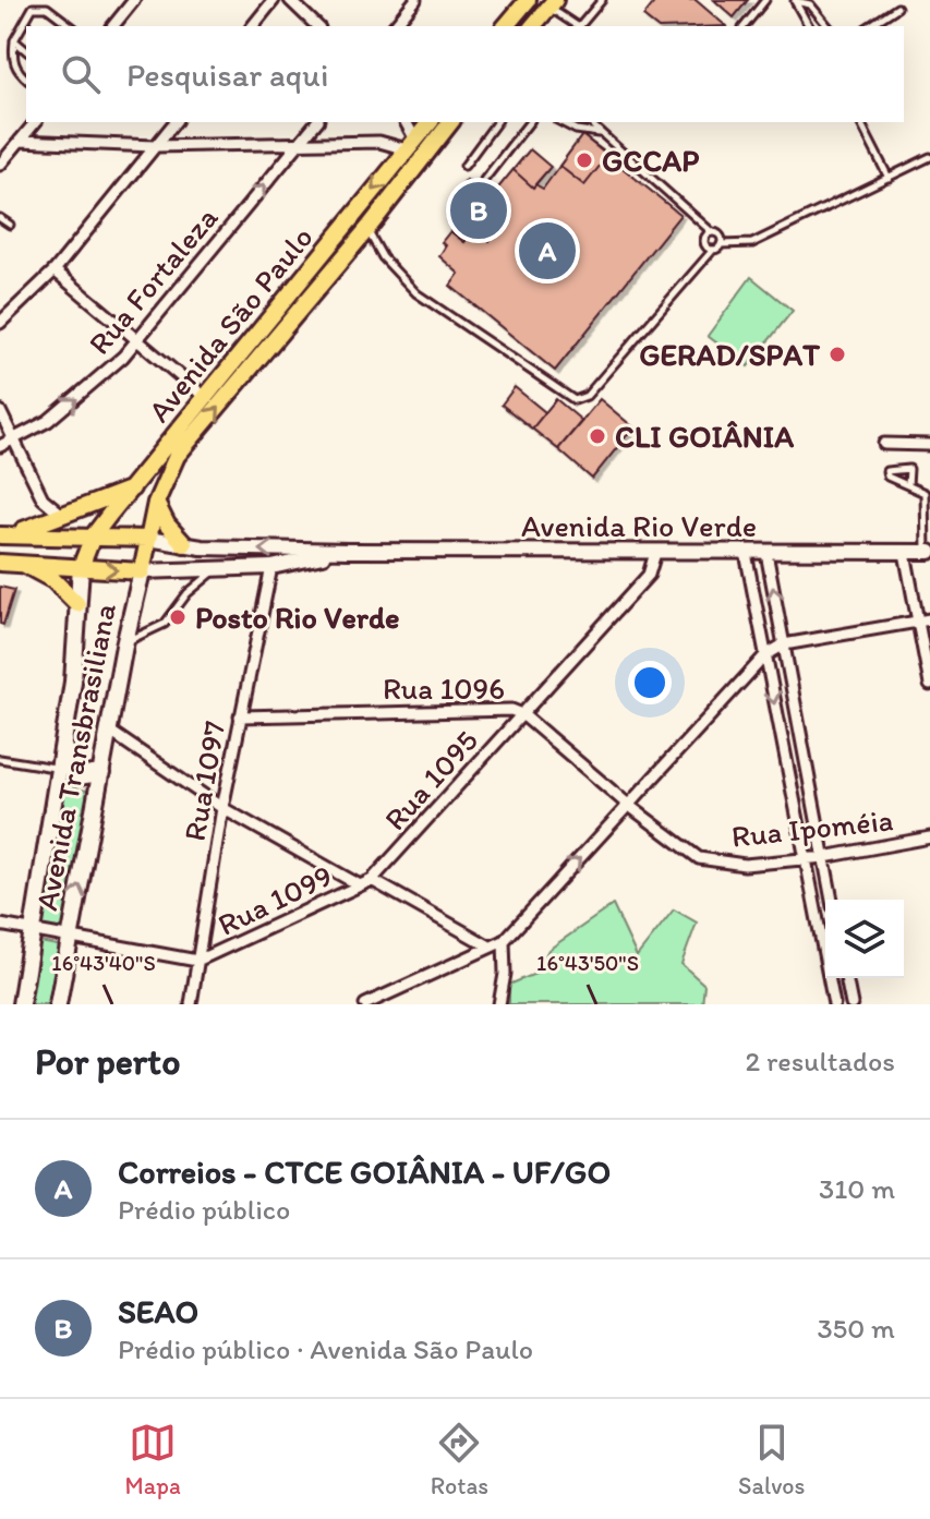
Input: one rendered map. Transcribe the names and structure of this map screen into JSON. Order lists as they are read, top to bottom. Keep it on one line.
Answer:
{"streets":{"main road":["Avenida São Paulo","Avenida Transbrasiliana"],"street":["Rua Fortaleza","Avenida Rio Verde","Rua 1096","Rua 1095","Rua 1097","Rua Ipoméia","Rua 1099"]},"crossings":[["Avenida São Paulo","Avenida Rio Verde"],["Avenida São Paulo","Avenida Transbrasiliana"],["Avenida Rio Verde","Avenida Transbrasiliana"],["Avenida Rio Verde","Rua 1095"],["Avenida Rio Verde","Rua 1097"],["Rua 1096","Rua 1095"],["Rua 1096","Rua 1097"],["Rua 1096","Rua Ipoméia"],["Rua 1095","Rua 1099"],["Rua 1097","Rua 1099"]],"one_way":["Rua Fortaleza"],"places":["GCCAP","GERAD/SPAT","CLI GOIÂNIA","Posto Rio Verde"],"page":{"search":"Pesquisar aqui","pins":["B","A"],"heading":["Por perto","2 resultados"],"list":[{"mark":"A","name":"Correios - CTCE GOIÂNIA - UF/GO","note":"Prédio público","value":"310 m"},{"mark":"B","name":"SEAO","note":"Prédio público · Avenida São Paulo","value":"350 m"}],"nav":["Mapa","Rotas","Salvos"]},"coordinates":["16°43'40\"S","16°43'50\"S"]}
